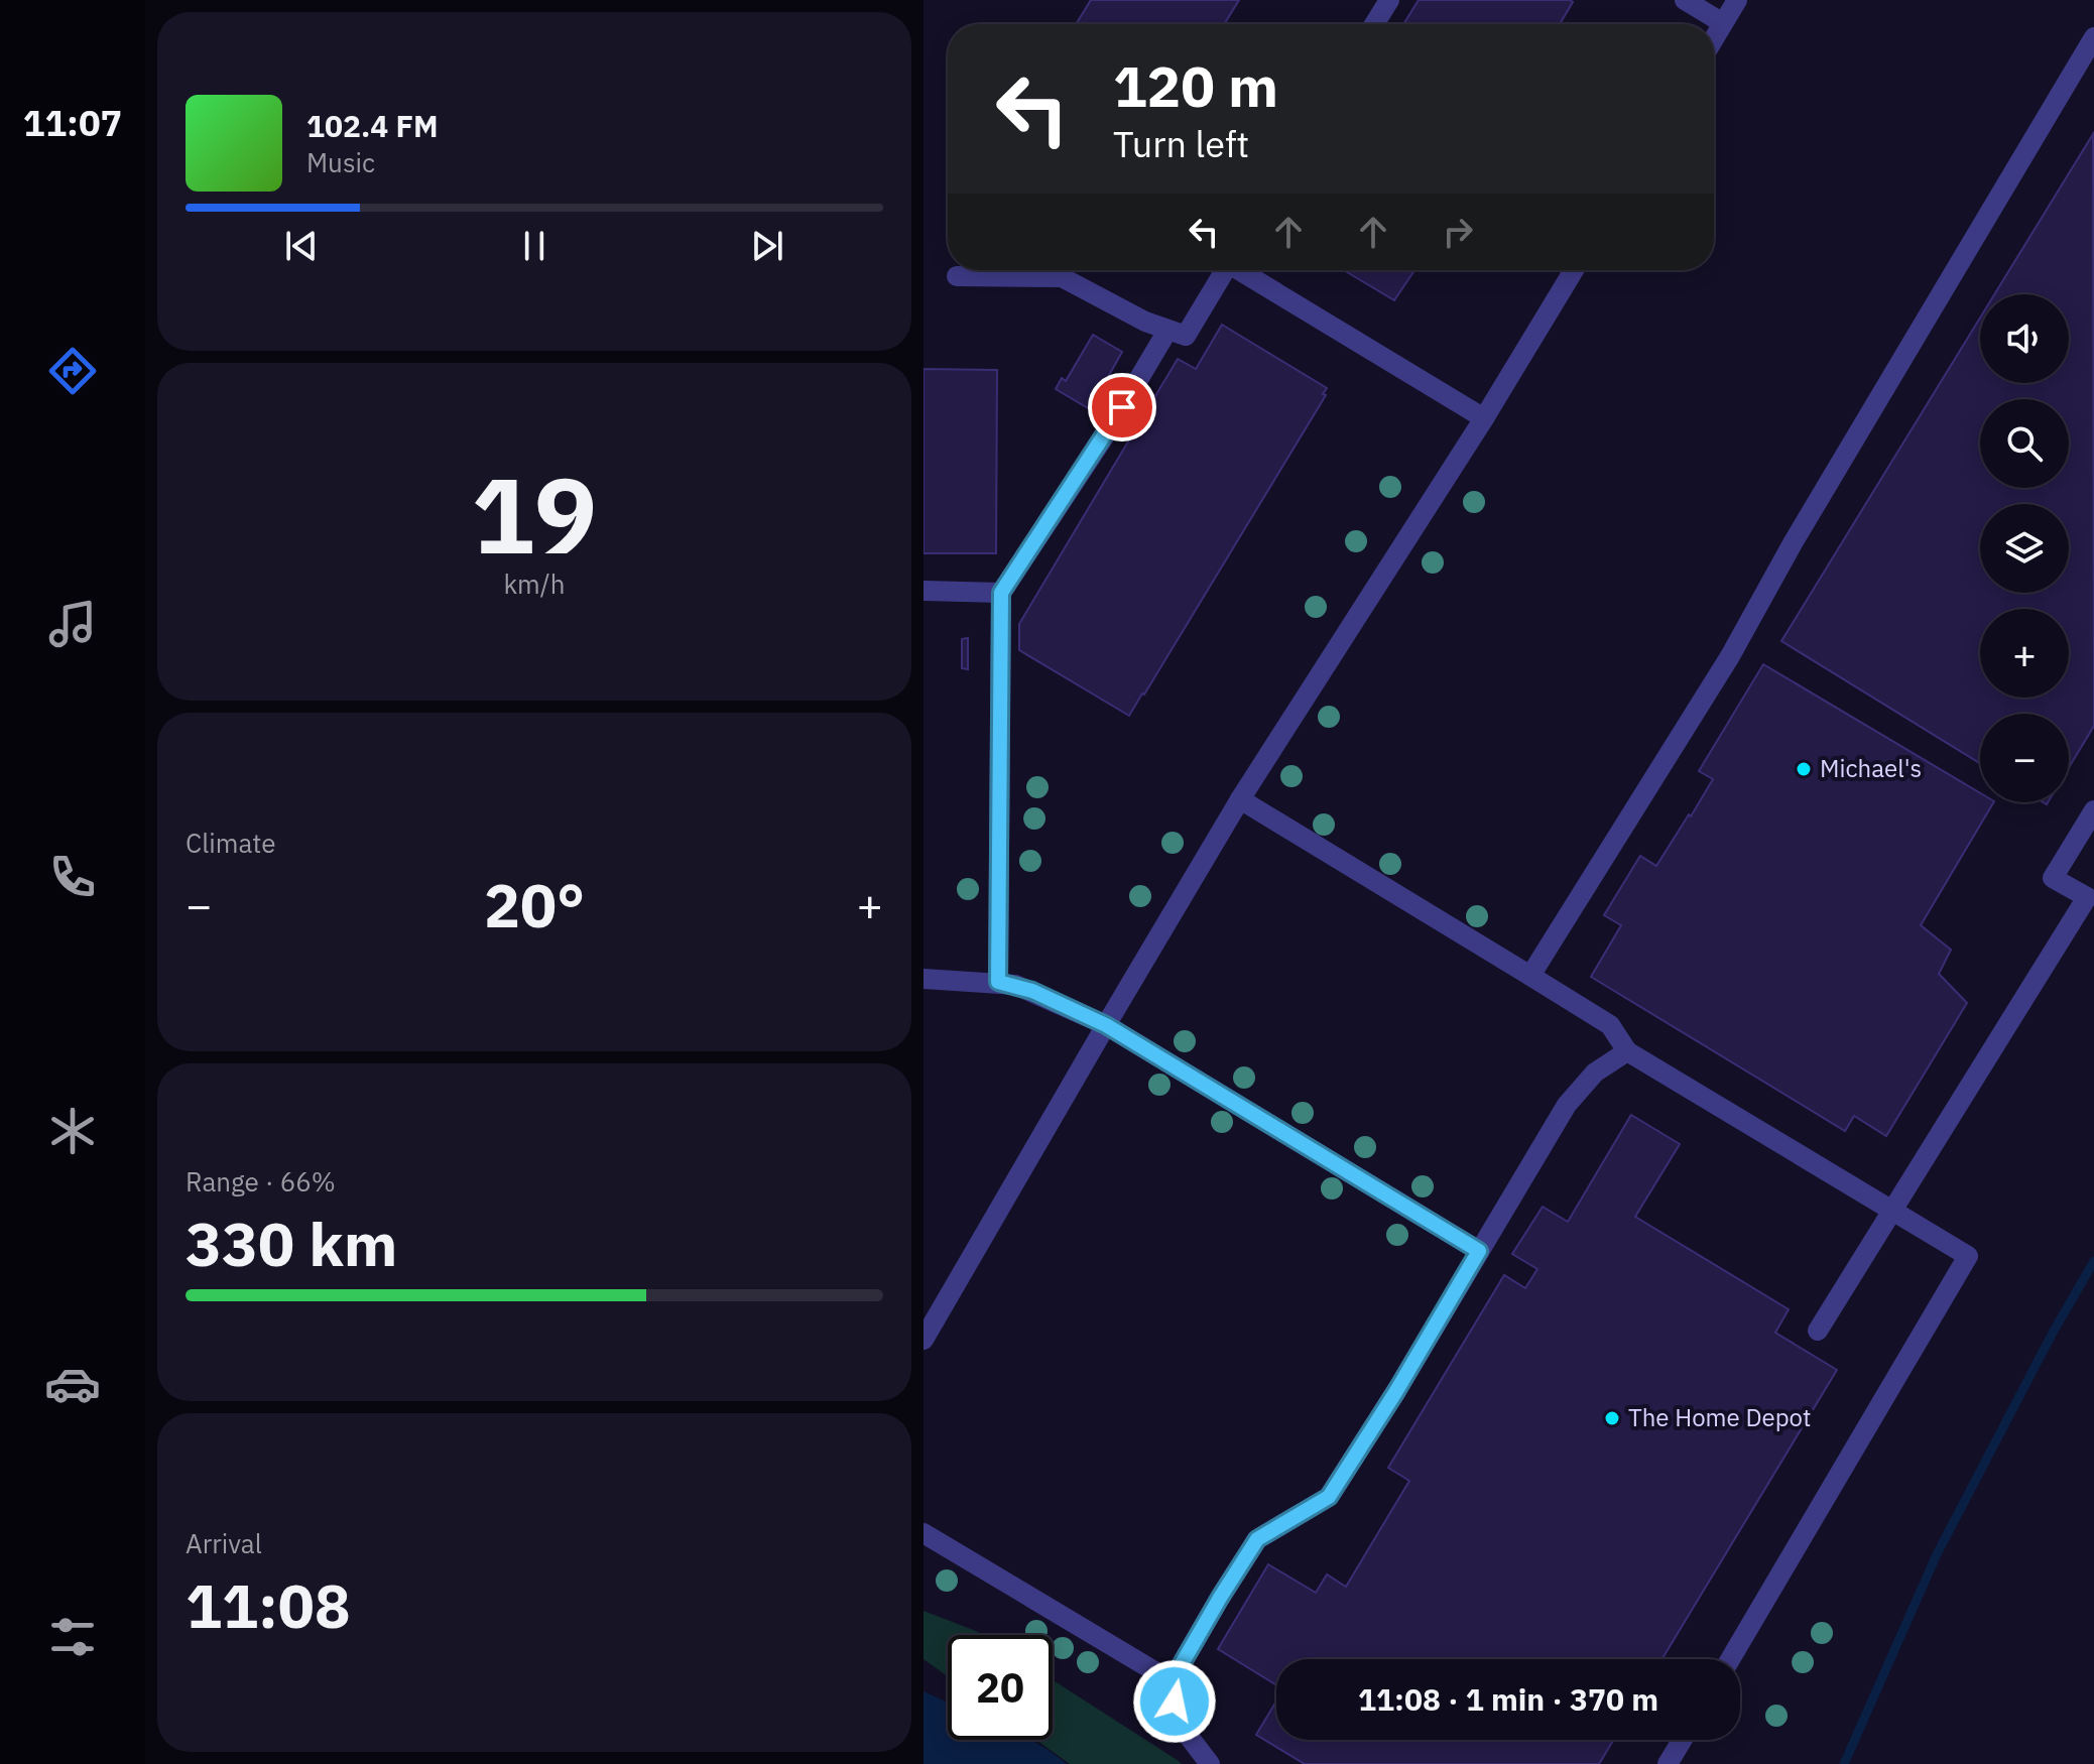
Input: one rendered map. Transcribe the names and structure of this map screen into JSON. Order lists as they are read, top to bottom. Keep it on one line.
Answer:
{"places":["Michael's","The Home Depot"],"page":{"tabs":"11:07","turn":["120 m","Turn left"],"song":["102.4 FM","Music"],"map_buttons":["+","−"],"tile":[["19","km/h"],"Climate",["Range · 66%","330 km"],["Arrival","11:08"]],"heat":["−","20°","+"],"limit":"20","trip":"11:08 · 1 min · 370 m"}}
